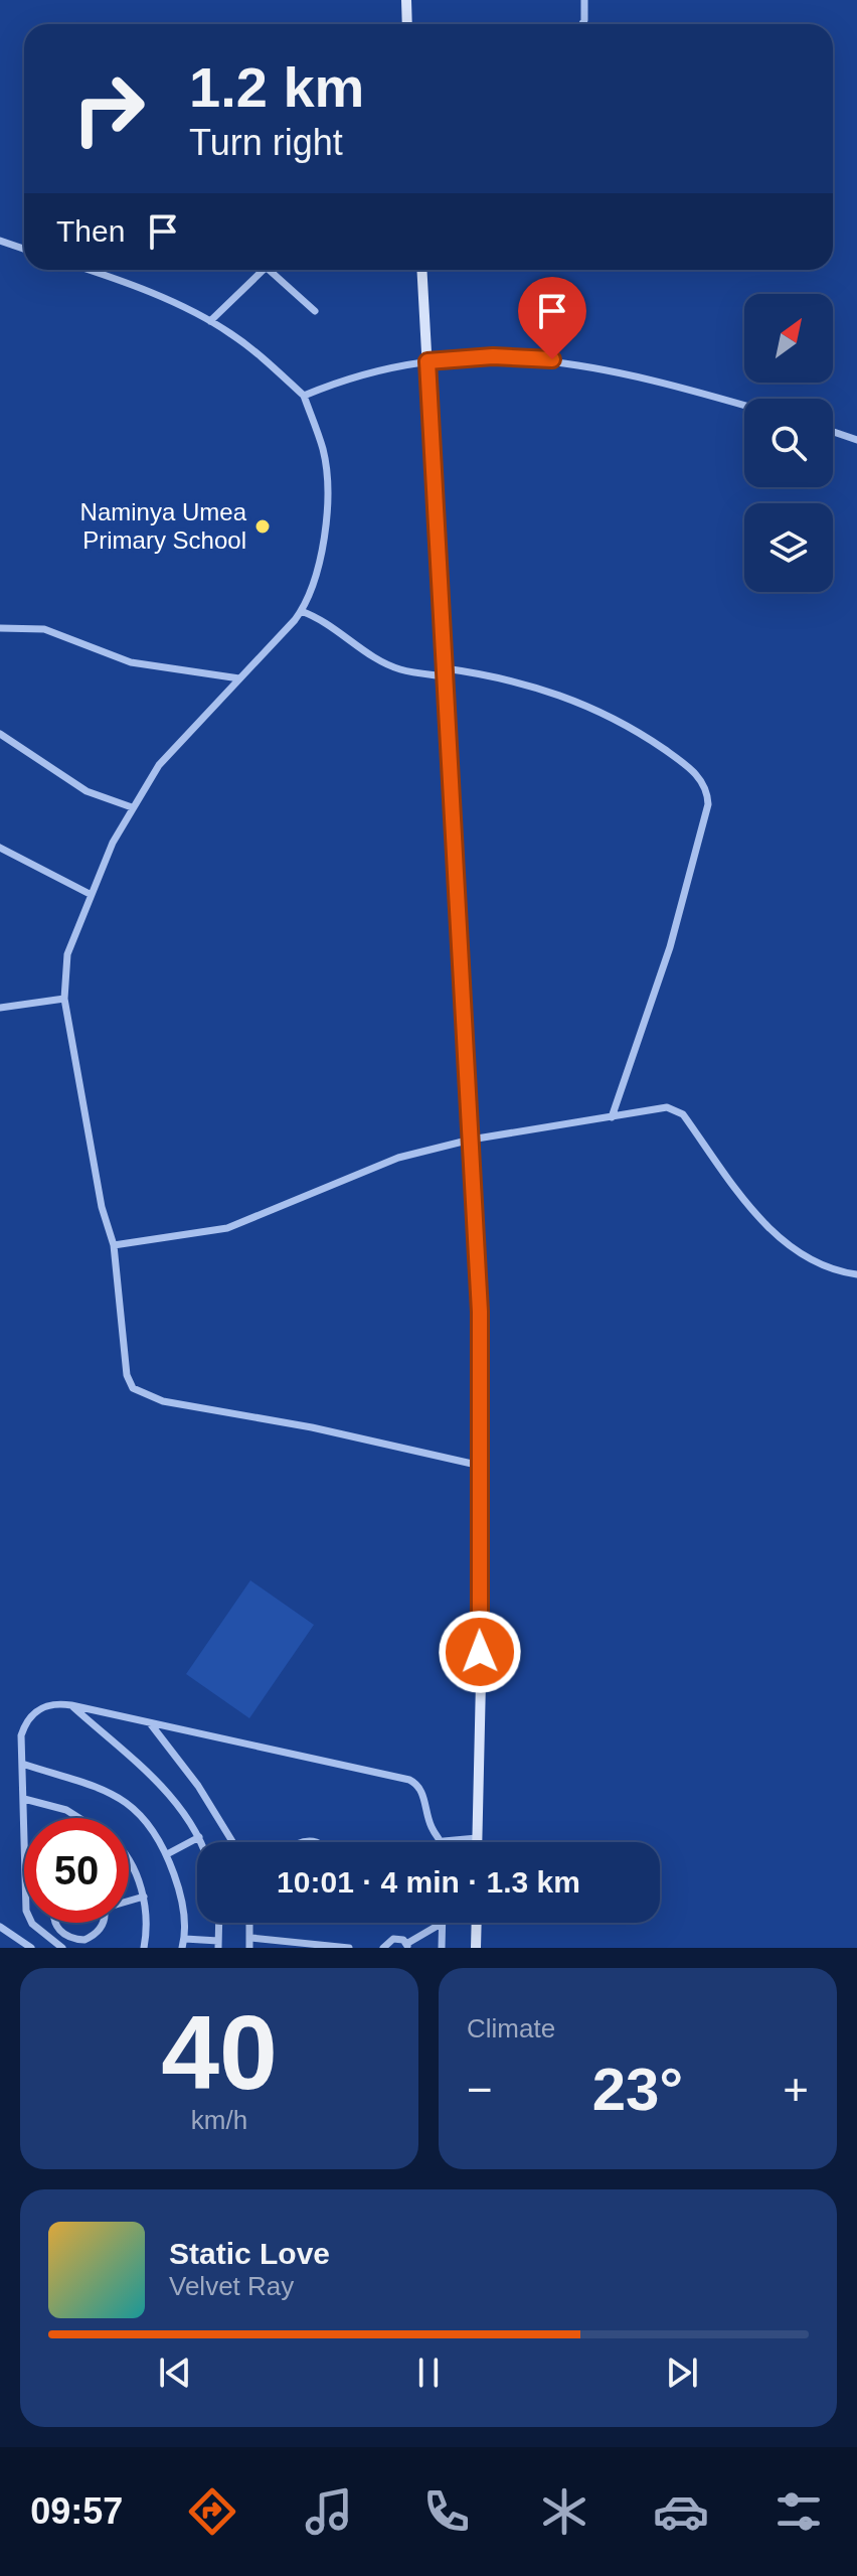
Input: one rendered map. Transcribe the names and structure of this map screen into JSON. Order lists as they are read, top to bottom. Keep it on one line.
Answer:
{"places":["Naminya Umea Primary School"],"north":"top right","page":{"turn":["1.2 km","Turn right"],"then":"Then","limit":"50","trip":"10:01 · 4 min · 1.3 km","tile":[["40","km/h"],"Climate"],"heat":["−","23°","+"],"song":["Static Love","Velvet Ray"],"tabs":"09:57"}}
